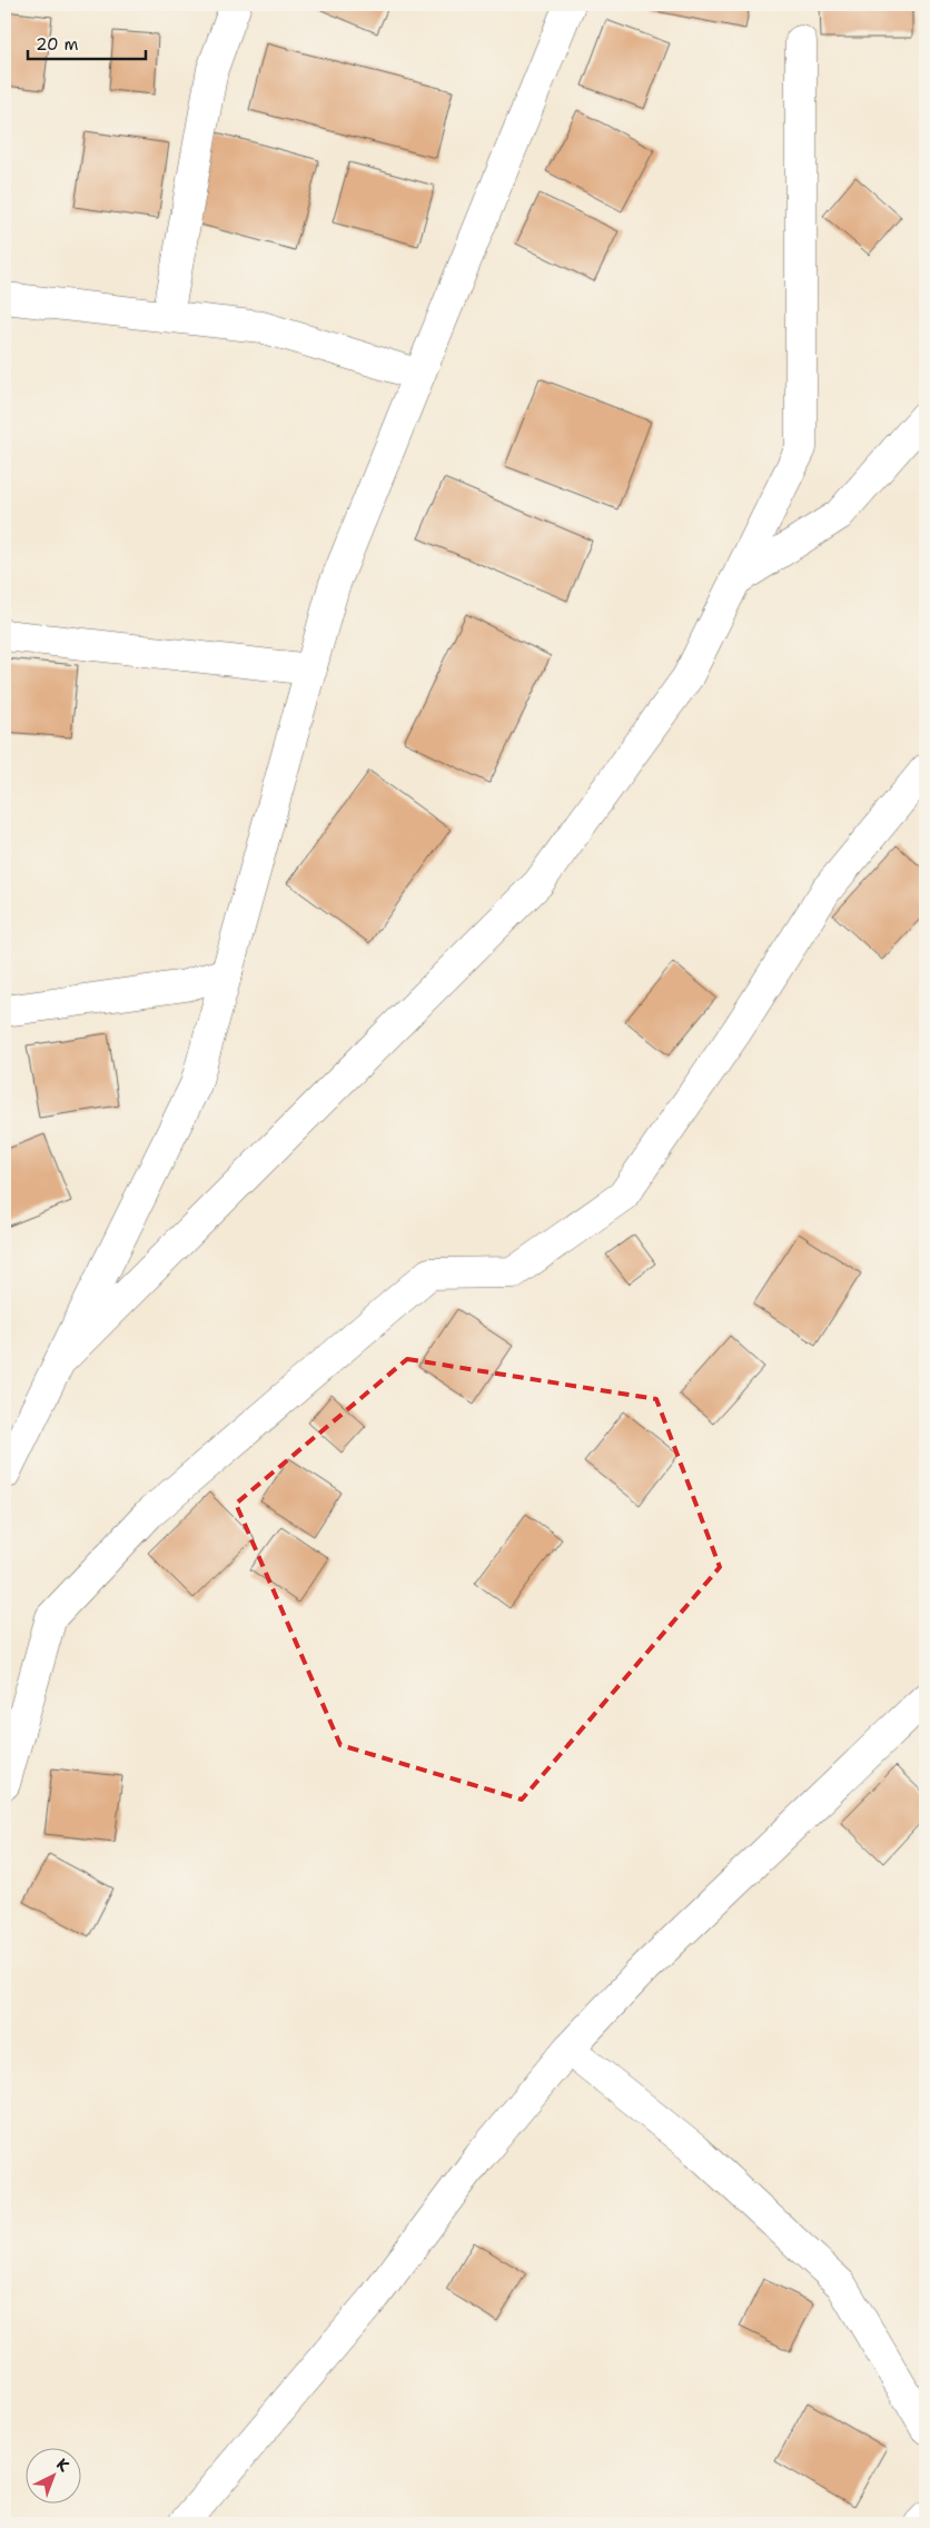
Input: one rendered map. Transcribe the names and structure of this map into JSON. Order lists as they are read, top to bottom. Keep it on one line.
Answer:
{"scale_bar":"20 m","north":"top right"}
